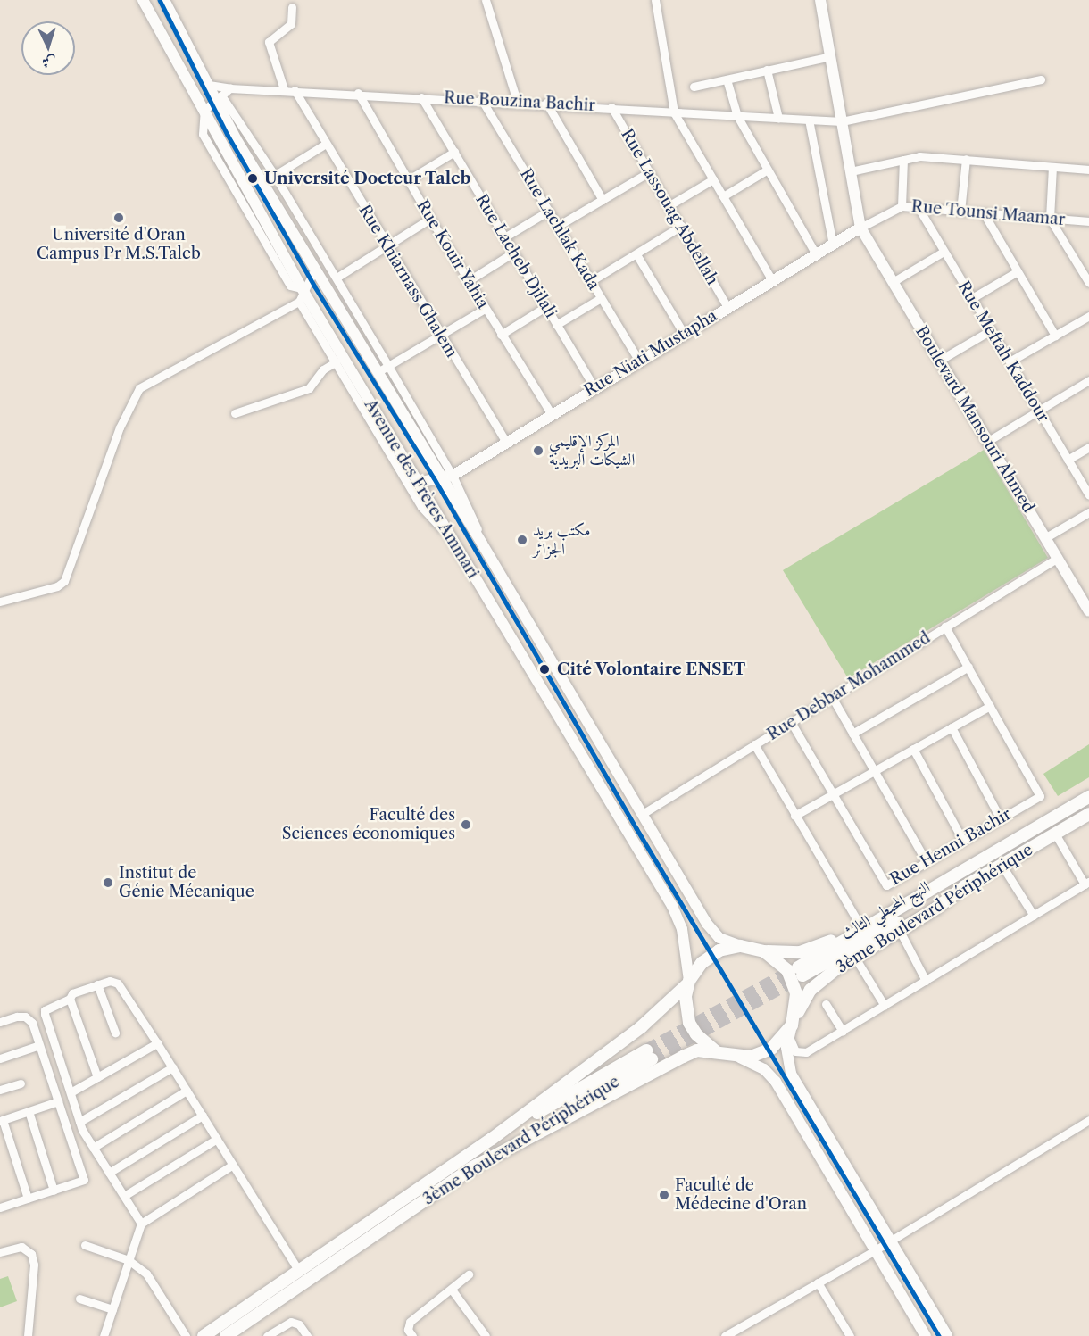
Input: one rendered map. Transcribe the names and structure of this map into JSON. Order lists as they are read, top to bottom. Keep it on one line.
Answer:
{"streets":{"highway":["3ème Boulevard Périphérique","النهج المحيطي الثالث"],"main road":["Rue Niati Mustapha","Boulevard Mansouri Ahmed","Avenue des Frères Ammari"],"street":["Rue Bouzina Bachir","Rue Lassouag Abdellah","Rue Tounsi Maamar","Rue Lachlak Kada","Rue Kouir Yahia","Rue Lacheb Djilali","Rue Khiarnass Ghalem","Rue Meftah Kaddour","Rue Debbar Mohammed","Rue Henni Bachir"]},"crossings":[["Rue Bouzina Bachir","Rue Lassouag Abdellah"],["Rue Bouzina Bachir","Rue Lachlak Kada"],["Rue Bouzina Bachir","Rue Kouir Yahia"],["Rue Bouzina Bachir","Rue Lacheb Djilali"],["Rue Bouzina Bachir","Rue Khiarnass Ghalem"],["Rue Bouzina Bachir","Avenue des Frères Ammari"],["Rue Lassouag Abdellah","Rue Niati Mustapha"],["Rue Tounsi Maamar","Rue Meftah Kaddour"],["Rue Tounsi Maamar","Rue Niati Mustapha"],["Rue Tounsi Maamar","Boulevard Mansouri Ahmed"],["Rue Lachlak Kada","Rue Niati Mustapha"],["Rue Kouir Yahia","Rue Niati Mustapha"],["Rue Lacheb Djilali","Rue Niati Mustapha"],["Rue Khiarnass Ghalem","Rue Niati Mustapha"],["Rue Niati Mustapha","Boulevard Mansouri Ahmed"],["Rue Niati Mustapha","Avenue des Frères Ammari"],["Boulevard Mansouri Ahmed","Rue Debbar Mohammed"],["Avenue des Frères Ammari","Rue Debbar Mohammed"],["Avenue des Frères Ammari","3ème Boulevard Périphérique"],["Avenue des Frères Ammari","النهج المحيطي الثالث"],["Rue Debbar Mohammed","Rue Henni Bachir"],["3ème Boulevard Périphérique","النهج المحيطي الثالث"]],"places":["Université Docteur Taleb","Université d'Oran Campus Pr M.S.Taleb","المركز الإقليمي الشيكات البريدية","مكتب بريد الجزائر","Cité Volontaire ENSET","Faculté des Sciences économiques","Institut de Génie Mécanique","Faculté de Médecine d'Oran"],"north":"bottom"}
